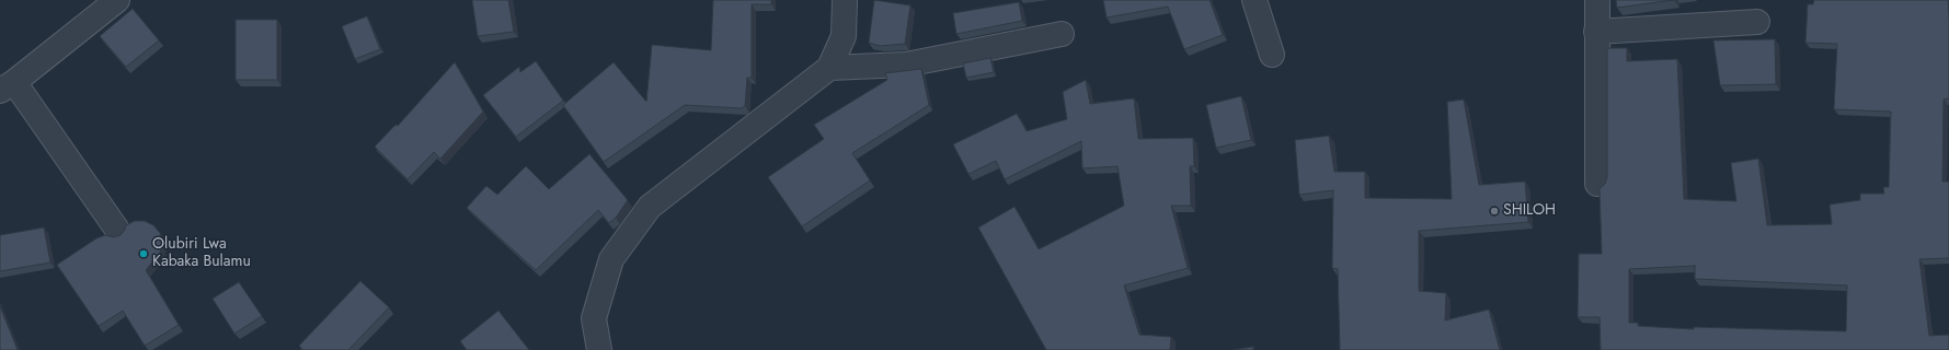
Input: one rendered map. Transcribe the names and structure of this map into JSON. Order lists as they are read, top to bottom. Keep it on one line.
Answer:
{"places":["SHILOH","Olubiri Lwa Kabaka Bulamu"]}
